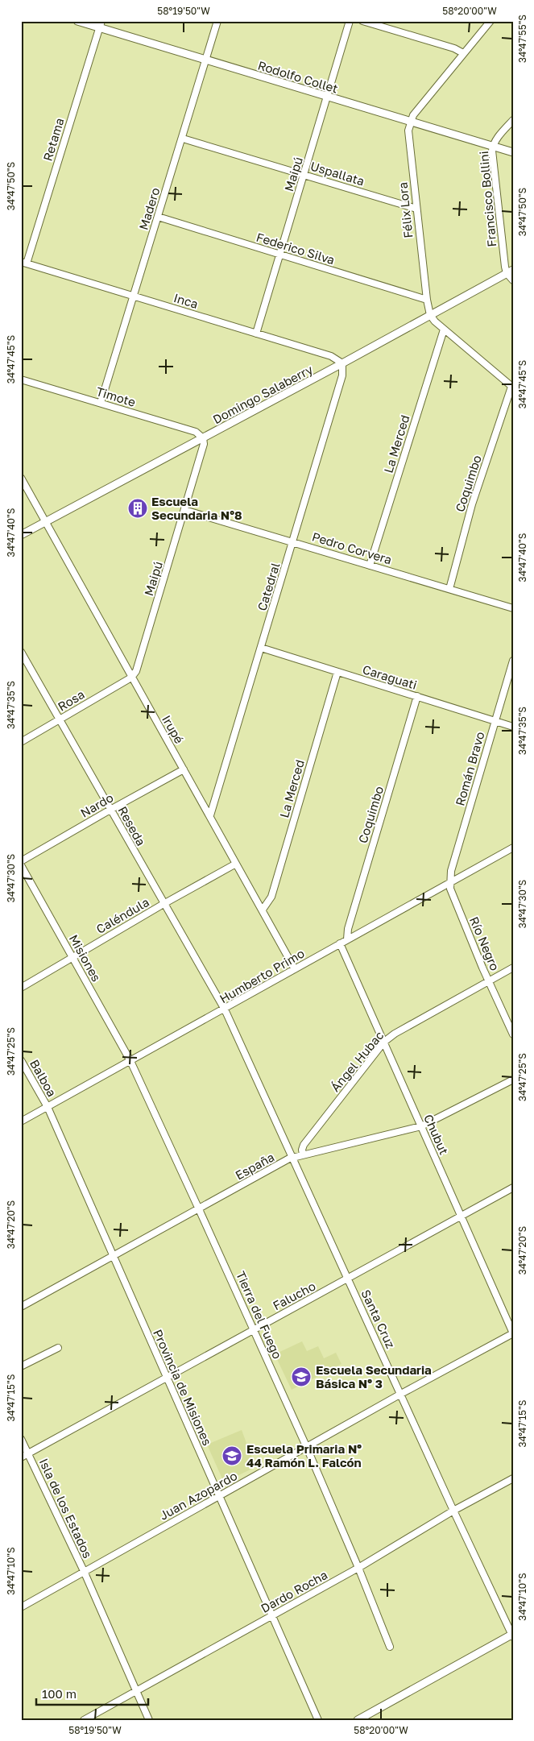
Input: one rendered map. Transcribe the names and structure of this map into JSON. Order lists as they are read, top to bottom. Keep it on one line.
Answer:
{"streets":{"street":["Rodolfo Collet","Retama","Uspallata","Maipú","Francisco Bollini","Madero","Félix Lora","Federico Silva","Inca","Domingo Salaberry","Timote","La Merced","Coquimbo","Pedro Corvera","Catedral","Caraguati","Rosa","Irupé","Román Bravo","Nardo","Reseda","Caléndula","Río Negro","Misiones","Humberto Primo","Ángel Hubac","Balboa","Chubut","España","Falucho","Tierra del Fuego","Santa Cruz","Provincia de Misiones","Juan Azopardo","Isla de los Estados","Dardo Rocha"]},"crossings":[["Rodolfo Collet","Retama"],["Rodolfo Collet","Maipú"],["Rodolfo Collet","Francisco Bollini"],["Rodolfo Collet","Madero"],["Rodolfo Collet","Félix Lora"],["Retama","Inca"],["Uspallata","Maipú"],["Uspallata","Madero"],["Uspallata","Félix Lora"],["Maipú","Federico Silva"],["Maipú","Inca"],["Maipú","Domingo Salaberry"],["Maipú","Timote"],["Maipú","Pedro Corvera"],["Maipú","Rosa"],["Maipú","Irupé"],["Francisco Bollini","Domingo Salaberry"],["Madero","Federico Silva"],["Madero","Inca"],["Madero","Timote"],["Félix Lora","Federico Silva"],["Félix Lora","Domingo Salaberry"],["Inca","Domingo Salaberry"],["Inca","Catedral"],["Domingo Salaberry","Timote"],["Domingo Salaberry","Catedral"],["Domingo Salaberry","Irupé"],["La Merced","Pedro Corvera"],["La Merced","Caraguati"],["La Merced","Irupé"],["Coquimbo","Pedro Corvera"],["Coquimbo","Caraguati"],["Coquimbo","Humberto Primo"],["Pedro Corvera","Catedral"],["Catedral","Caraguati"],["Catedral","Irupé"],["Caraguati","Román Bravo"],["Rosa","Irupé"],["Rosa","Reseda"],["Irupé","Nardo"],["Irupé","Caléndula"],["Irupé","Humberto Primo"],["Román Bravo","Río Negro"],["Román Bravo","Humberto Primo"],["Nardo","Reseda"],["Reseda","Caléndula"],["Reseda","Humberto Primo"],["Reseda","Santa Cruz"],["Caléndula","Misiones"],["Río Negro","Humberto Primo"],["Río Negro","Ángel Hubac"],["Misiones","Humberto Primo"],["Misiones","Tierra del Fuego"],["Humberto Primo","Balboa"],["Humberto Primo","Chubut"],["Humberto Primo","Tierra del Fuego"],["Humberto Primo","Santa Cruz"],["Humberto Primo","Provincia de Misiones"],["Ángel Hubac","Chubut"],["Ángel Hubac","España"],["Balboa","Provincia de Misiones"],["Chubut","España"],["Chubut","Falucho"],["Chubut","Juan Azopardo"],["España","Tierra del Fuego"],["España","Santa Cruz"],["España","Provincia de Misiones"],["Falucho","Tierra del Fuego"],["Falucho","Santa Cruz"],["Falucho","Provincia de Misiones"],["Falucho","Isla de los Estados"],["Tierra del Fuego","Juan Azopardo"],["Tierra del Fuego","Dardo Rocha"],["Santa Cruz","Juan Azopardo"],["Santa Cruz","Dardo Rocha"],["Provincia de Misiones","Juan Azopardo"],["Provincia de Misiones","Dardo Rocha"],["Juan Azopardo","Isla de los Estados"],["Isla de los Estados","Dardo Rocha"]],"places":{"building":["Escuela Secundaria N°8"],"school or university":["Escuela Secundaria Básica Nº 3","Escuela Primaria Nº 44 Ramón L. Falcón"]},"scale_bar":"100 m","coordinates":["58°19'50\"W","58°20'00\"W","34°47'55\"S","34°47'50\"S","34°47'45\"S","34°47'40\"S","34°47'35\"S","34°47'30\"S","34°47'25\"S","34°47'20\"S","34°47'15\"S","34°47'10\"S"]}
